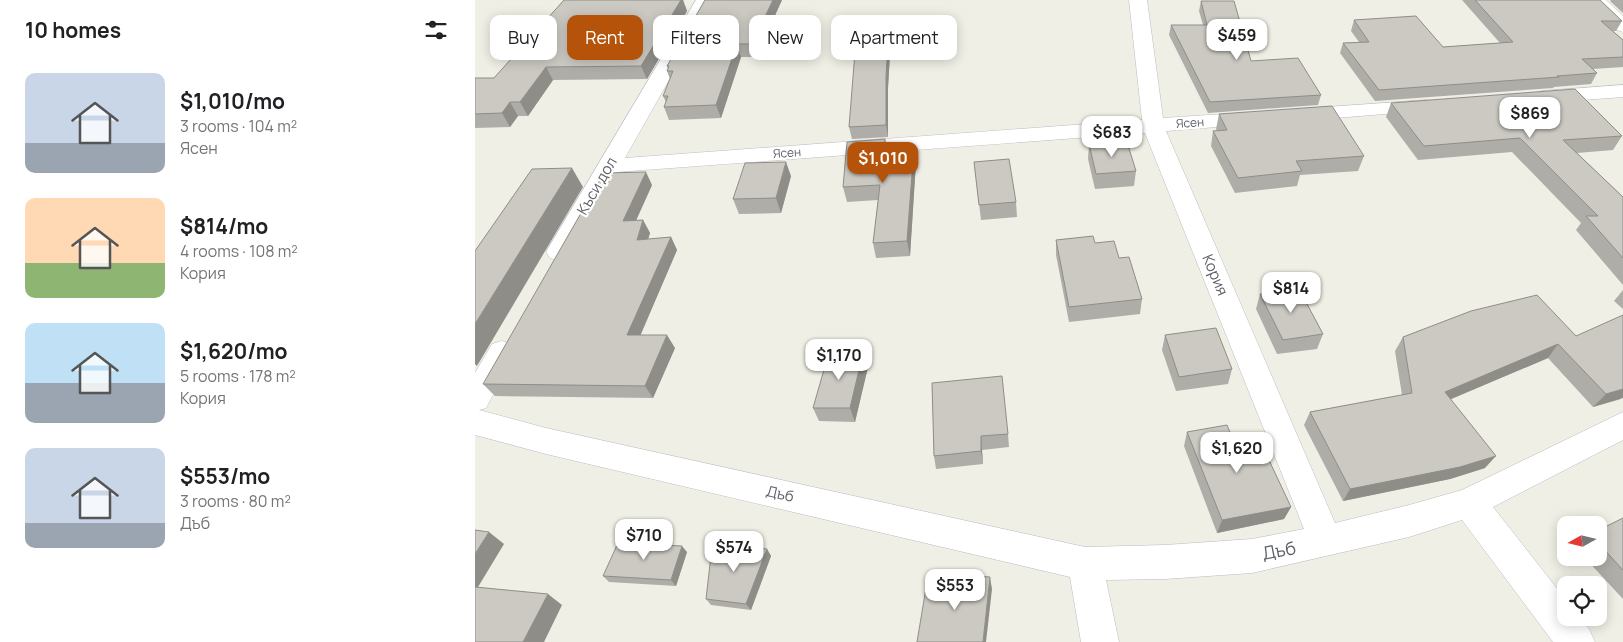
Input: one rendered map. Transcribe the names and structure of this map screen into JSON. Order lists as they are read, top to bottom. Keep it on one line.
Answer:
{"streets":{"street":["Ясен","Къси дол","Кория","Дъб"]},"crossings":[["Ясен","Къси дол"],["Ясен","Кория"],["Кория","Дъб"]],"north":"left","page":{"heading":"10 homes","chip":["Buy","Rent","Filters","New","Apartment"],"price":["$459","$869","$683","$1,010","$814","$1,170","$1,620","$710","$574","$553"],"list":[{"name":"$1,010/mo","note":"3 rooms · 104 m² · Ясен"},{"name":"$814/mo","note":"4 rooms · 108 m² · Кория"},{"name":"$1,620/mo","note":"5 rooms · 178 m² · Кория"},{"name":"$553/mo","note":"3 rooms · 80 m² · Дъб"}]}}
